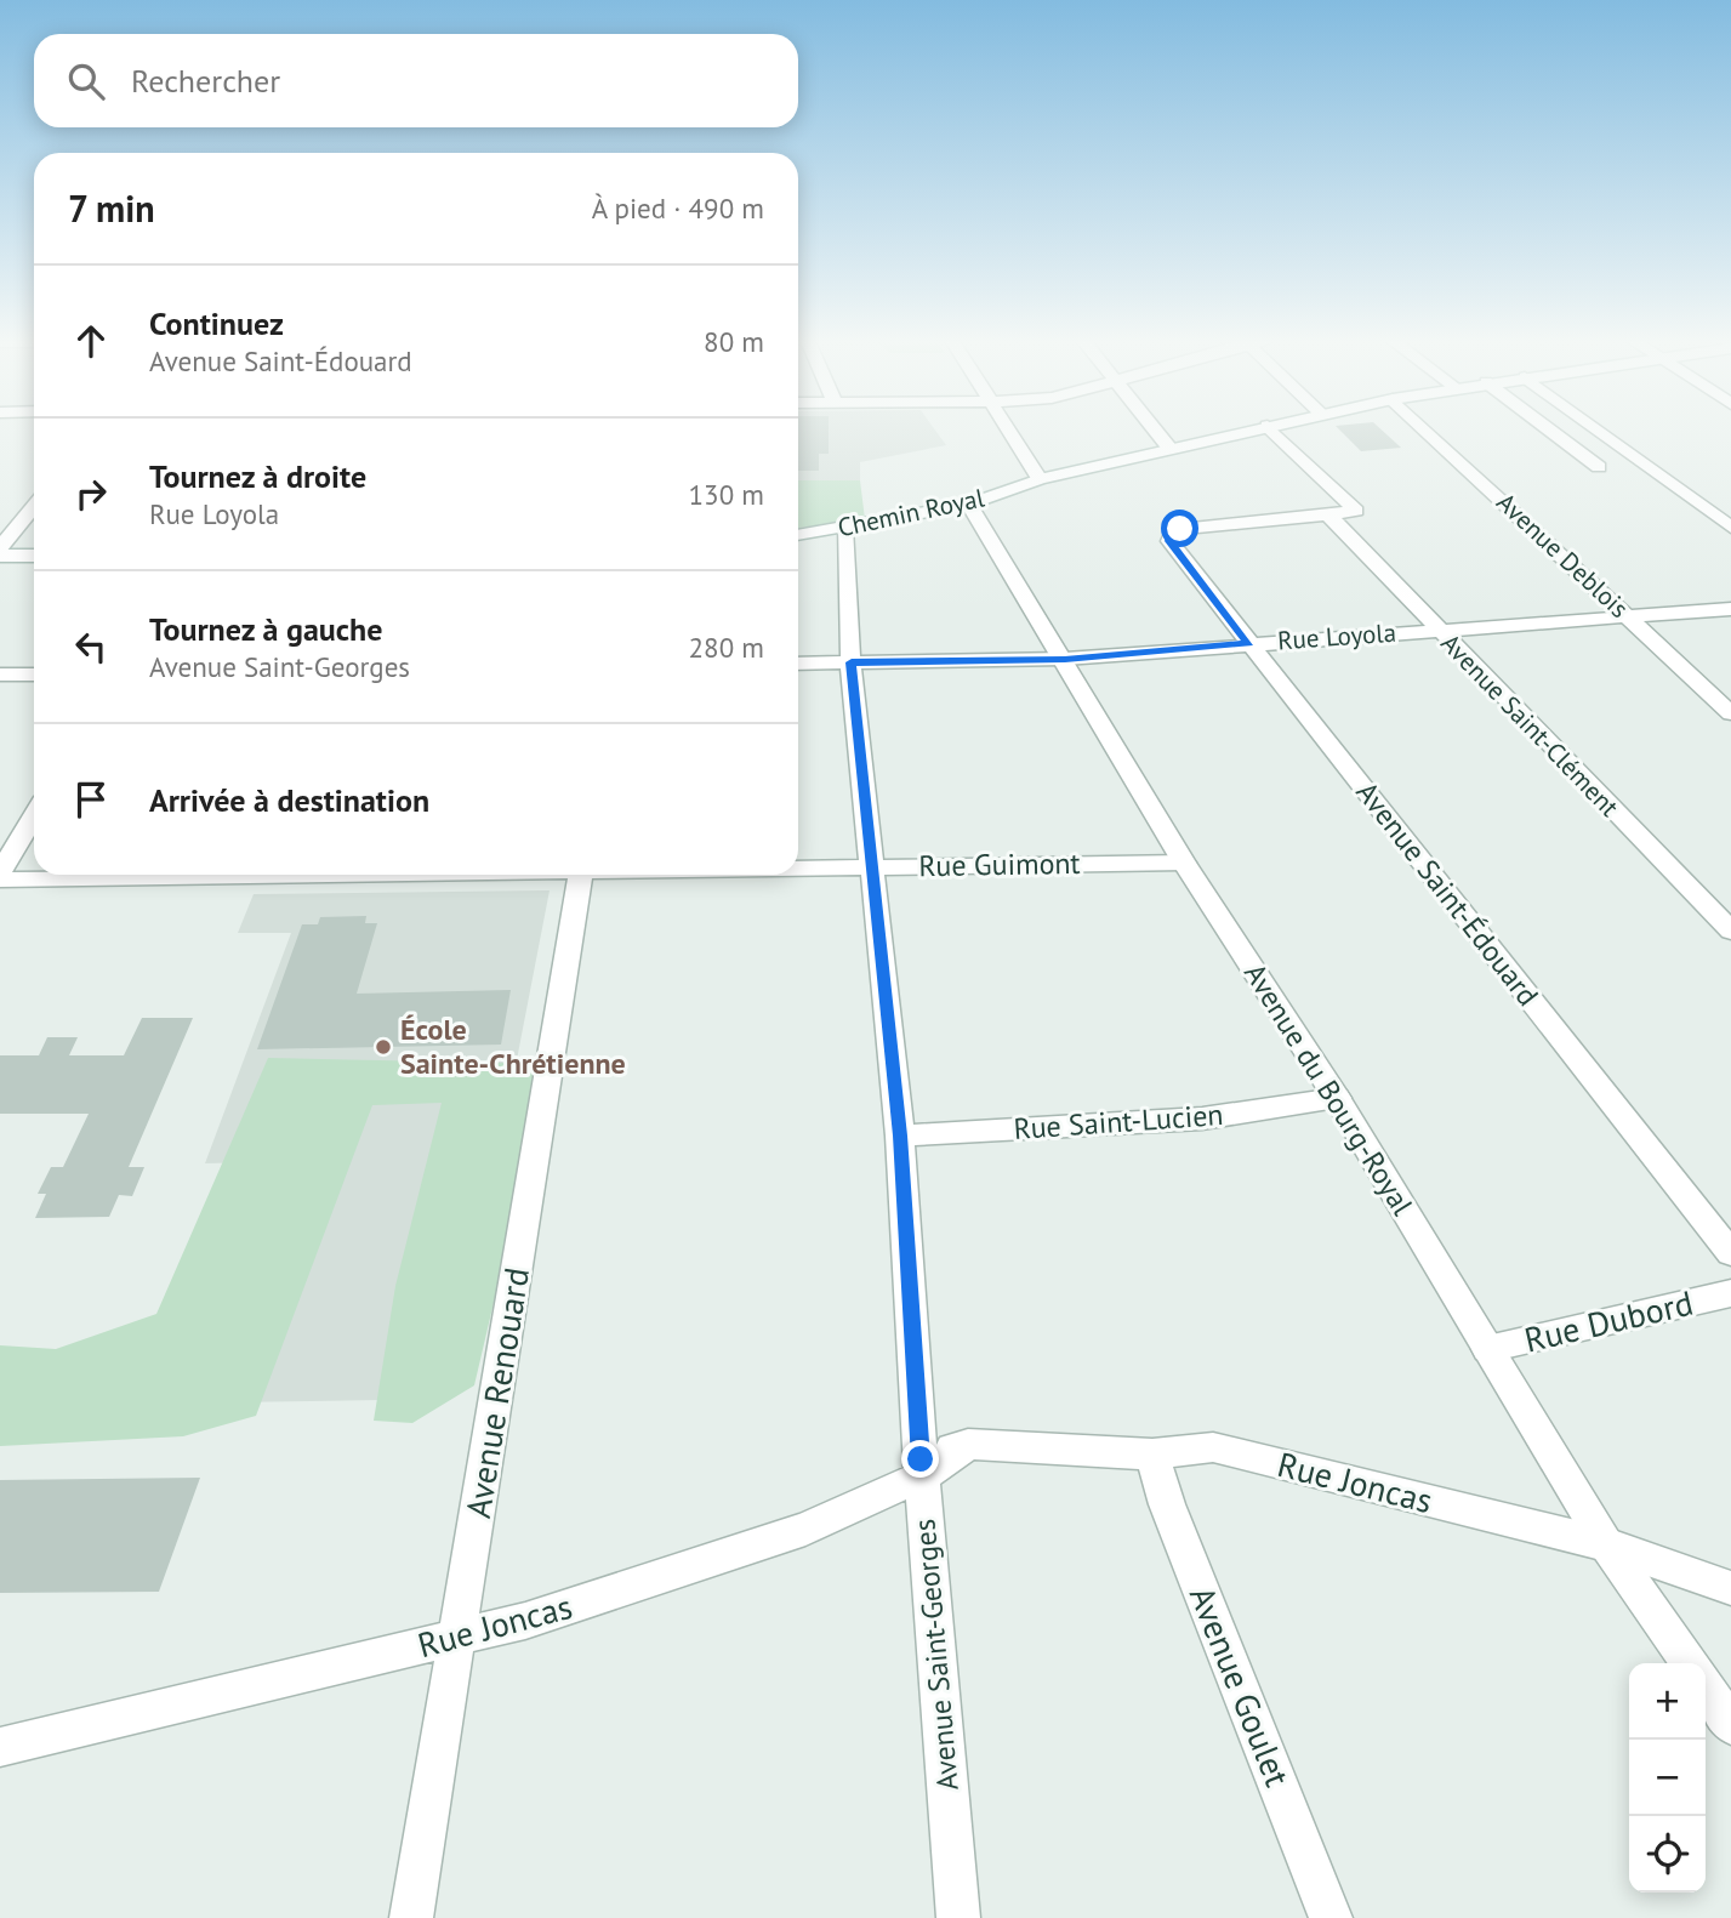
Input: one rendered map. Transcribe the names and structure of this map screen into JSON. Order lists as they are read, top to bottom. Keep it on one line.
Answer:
{"streets":{"street":["Chemin Royal","Avenue Deblois","Rue Loyola","Avenue Saint-Clément","Rue Guimont","Avenue Saint-Édouard","Avenue du Bourg-Royal","Rue Saint-Lucien","Rue Dubord","Avenue Renouard","Rue Joncas","Avenue Saint-Georges","Avenue Goulet"]},"crossings":[["Chemin Royal","Avenue du Bourg-Royal"],["Chemin Royal","Avenue Saint-Georges"],["Avenue Deblois","Rue Loyola"],["Rue Loyola","Avenue Saint-Clément"],["Rue Loyola","Avenue Saint-Édouard"],["Rue Loyola","Avenue du Bourg-Royal"],["Rue Loyola","Avenue Saint-Georges"],["Avenue Saint-Clément","Avenue Saint-Édouard"],["Rue Guimont","Avenue du Bourg-Royal"],["Rue Guimont","Avenue Saint-Georges"],["Avenue du Bourg-Royal","Rue Saint-Lucien"],["Avenue du Bourg-Royal","Rue Dubord"],["Avenue du Bourg-Royal","Rue Joncas"],["Rue Saint-Lucien","Avenue Saint-Georges"],["Avenue Renouard","Rue Joncas"],["Rue Joncas","Avenue Saint-Georges"],["Rue Joncas","Avenue Goulet"]],"places":["École Sainte-Chrétienne"],"page":{"search":"Rechercher","heading":["7 min","À pied · 490 m"],"list":[["Continuez","Avenue Saint-Édouard","80 m"],["Tournez à droite","Rue Loyola","130 m"],["Tournez à gauche","Avenue Saint-Georges","280 m"],"Arrivée à destination"],"map_buttons":["+","−"]}}
